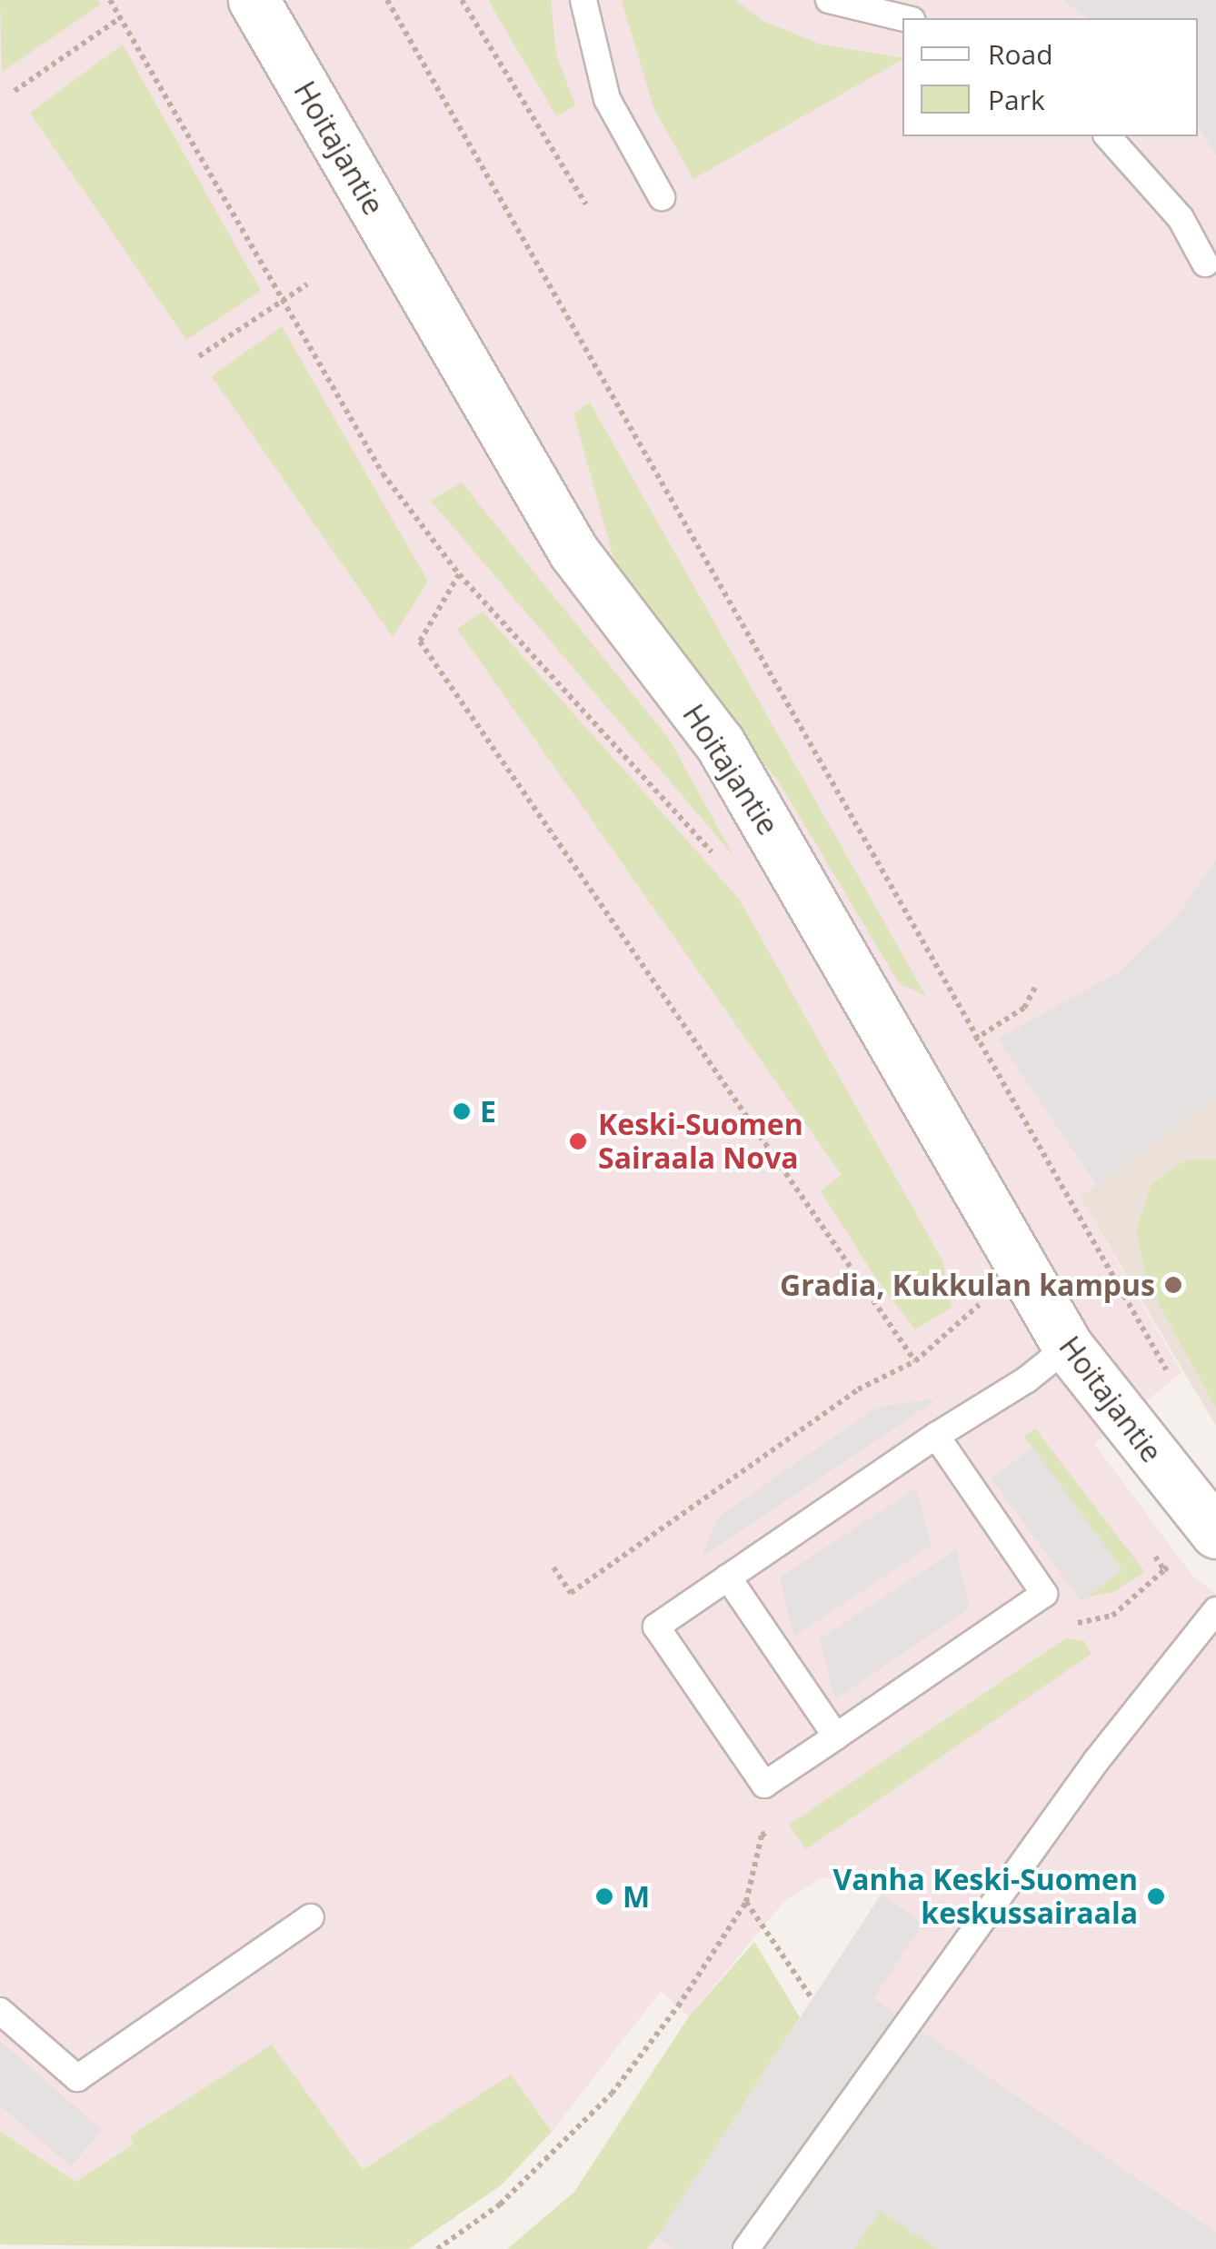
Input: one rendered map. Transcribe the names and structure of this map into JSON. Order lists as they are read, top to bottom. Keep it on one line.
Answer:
{"streets":{"street":["Hoitajantie"]},"places":["E","Keski-Suomen Sairaala Nova","Gradia, Kukkulan kampus","M","Vanha Keski-Suomen keskussairaala"],"legend":["Road","Park"]}
